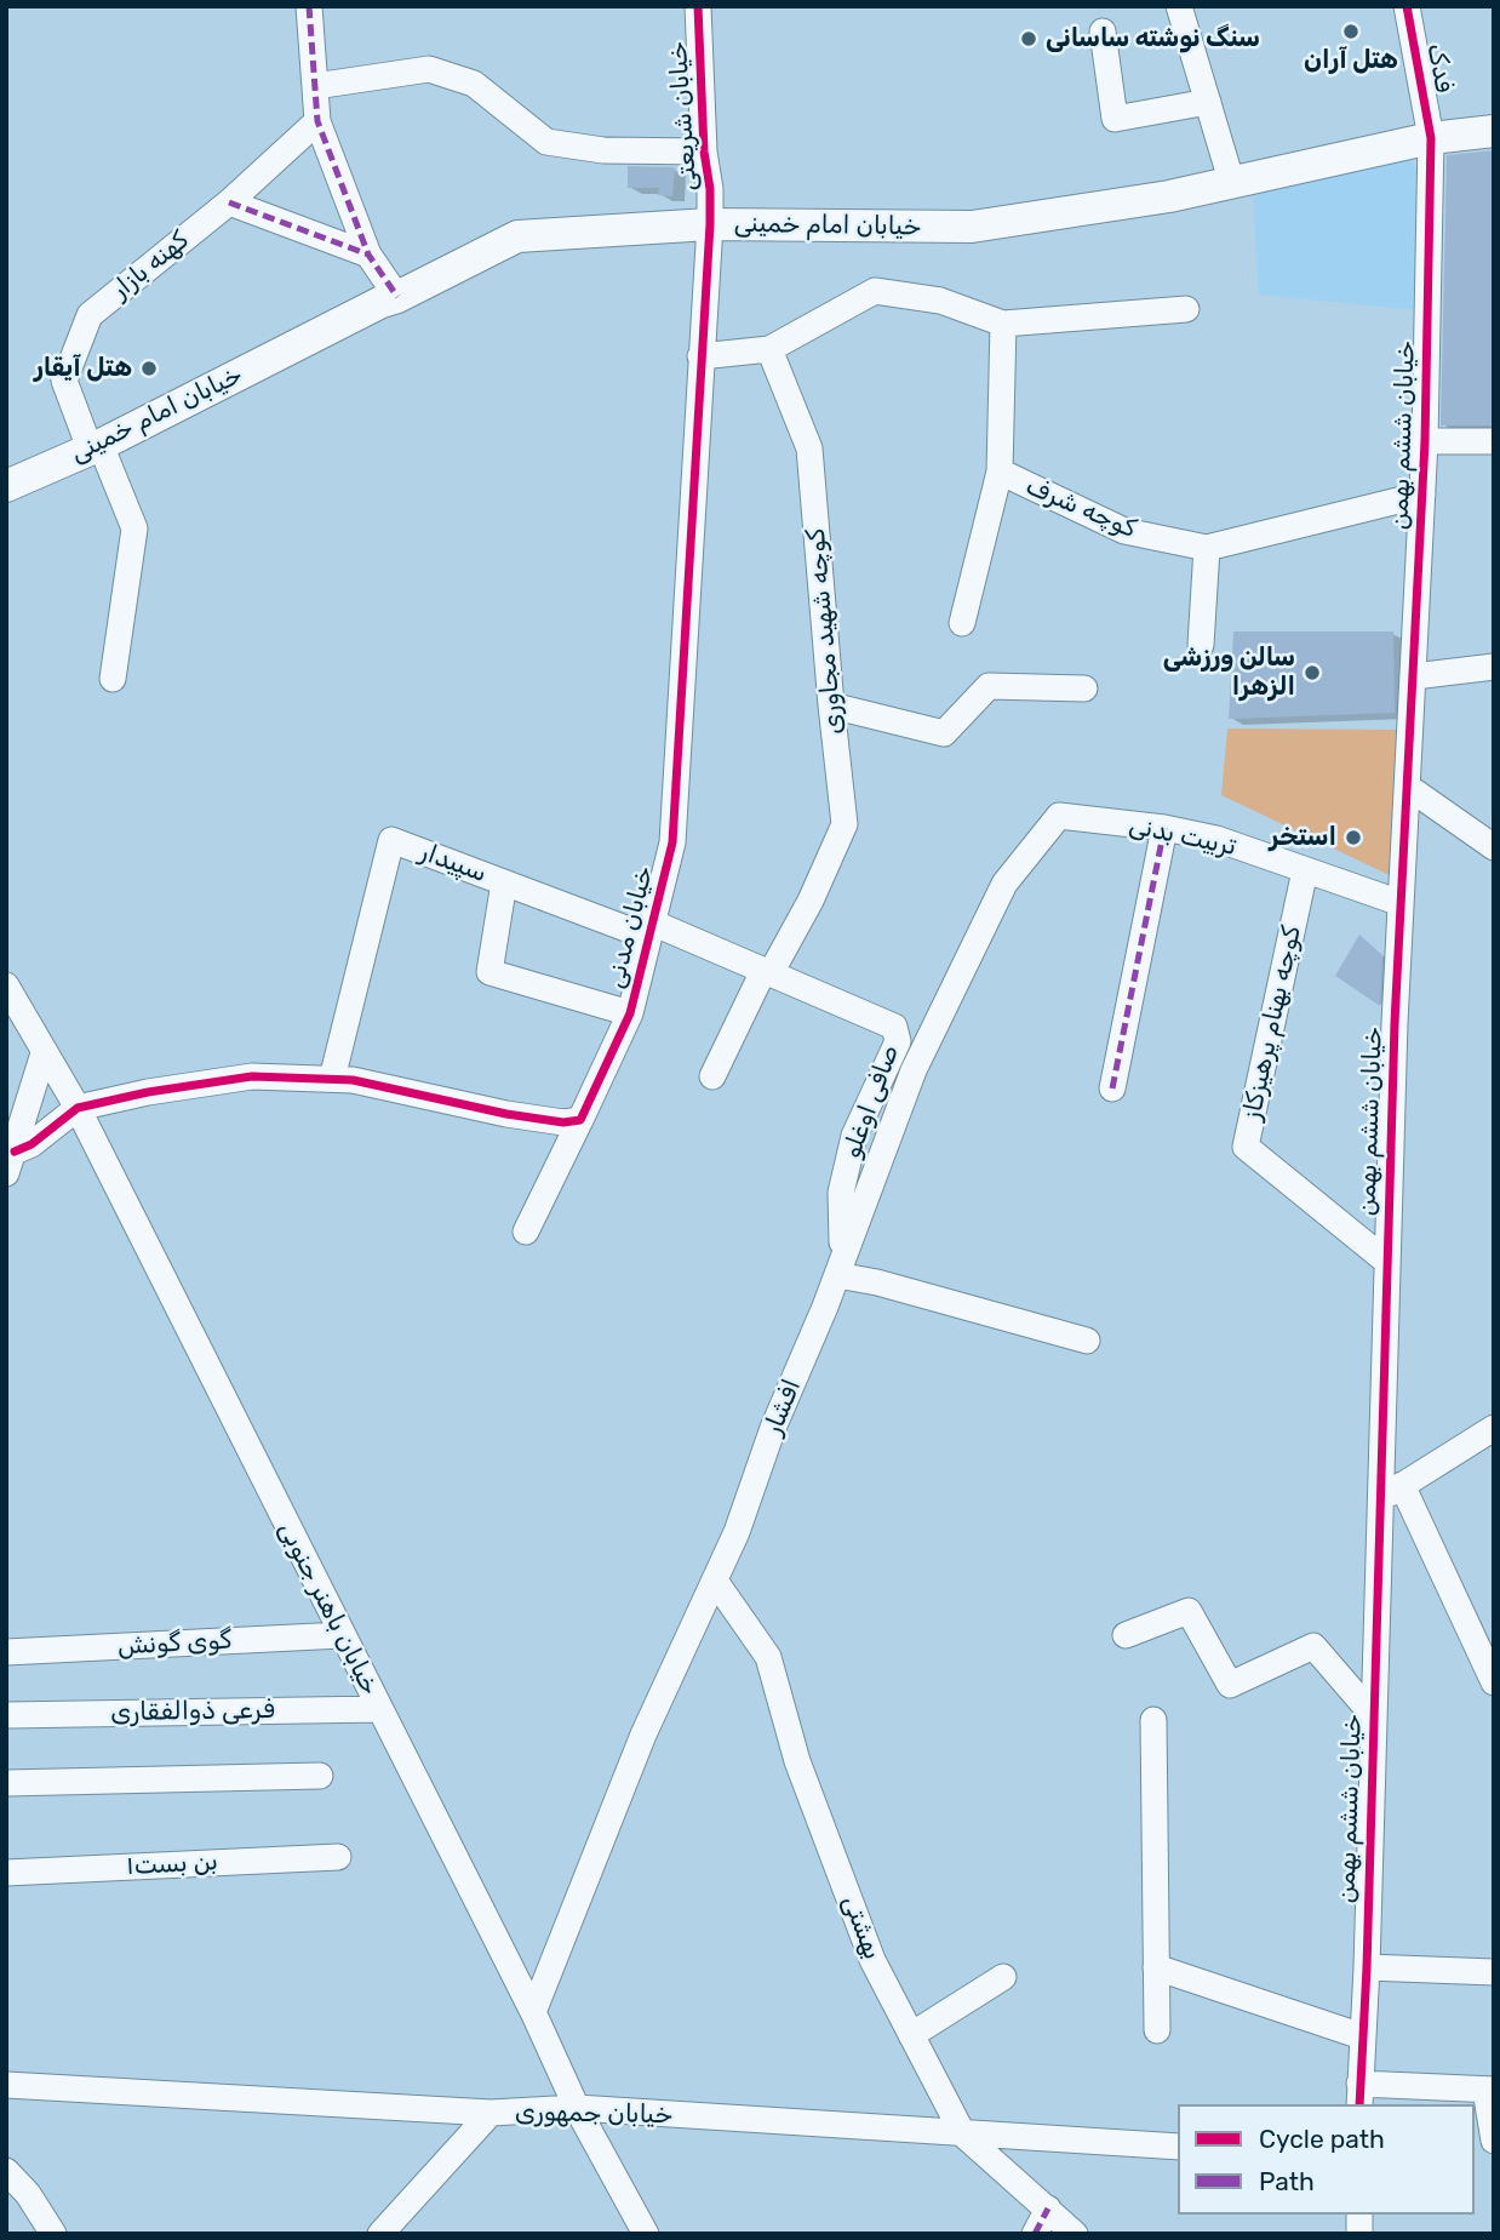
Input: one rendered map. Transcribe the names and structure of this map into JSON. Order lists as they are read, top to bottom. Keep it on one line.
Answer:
{"streets":{"main road":["خیابان امام خمینی"],"street":["فدک","خیابان شریعتی","کهنه بازار","خیابان ششم بهمن","کوچه شرف","کوچه شهید مجاوری","تربیت بدنی","سپیدار","خیابان مدنی","کوچه بهنام پرهیزکاز","صافی اوغلو","افشار","خیابان باهنر جنوبی","گوی گونش","فرعی ذوالفقاری","بن بست۱","بهشتی","خیابان جمهوری"]},"crossings":[["فدک","خیابان امام خمینی"],["فدک","خیابان ششم بهمن"],["خیابان شریعتی","خیابان امام خمینی"],["خیابان شریعتی","خیابان مدنی"],["خیابان امام خمینی","کهنه بازار"],["خیابان امام خمینی","خیابان ششم بهمن"],["خیابان امام خمینی","خیابان مدنی"],["خیابان ششم بهمن","کوچه شرف"],["خیابان ششم بهمن","تربیت بدنی"],["خیابان ششم بهمن","کوچه بهنام پرهیزکاز"],["کوچه شهید مجاوری","سپیدار"],["کوچه شهید مجاوری","صافی اوغلو"],["تربیت بدنی","کوچه بهنام پرهیزکاز"],["تربیت بدنی","افشار"],["سپیدار","خیابان مدنی"],["سپیدار","صافی اوغلو"],["صافی اوغلو","افشار"],["افشار","خیابان باهنر جنوبی"],["افشار","بهشتی"],["خیابان باهنر جنوبی","گوی گونش"],["خیابان باهنر جنوبی","فرعی ذوالفقاری"],["خیابان باهنر جنوبی","خیابان جمهوری"],["بهشتی","خیابان جمهوری"]],"places":["هتل آران","سنگ نوشته ساسانی","هتل آیقار","سالن ورزشی الزهرا","استخر"],"legend":["Cycle path","Path"]}
